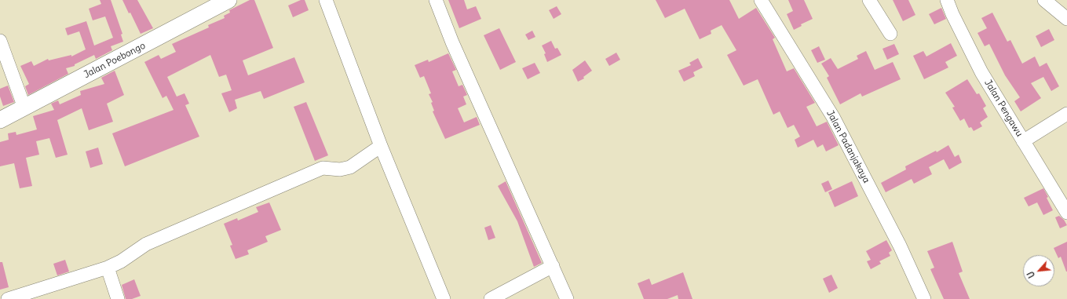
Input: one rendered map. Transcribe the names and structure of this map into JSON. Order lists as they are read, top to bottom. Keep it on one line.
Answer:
{"streets":{"main road":["Jalan Poebongo"],"street":["Jalan Pengawu","Jalan Padanjakaya"]},"north":"bottom left"}
